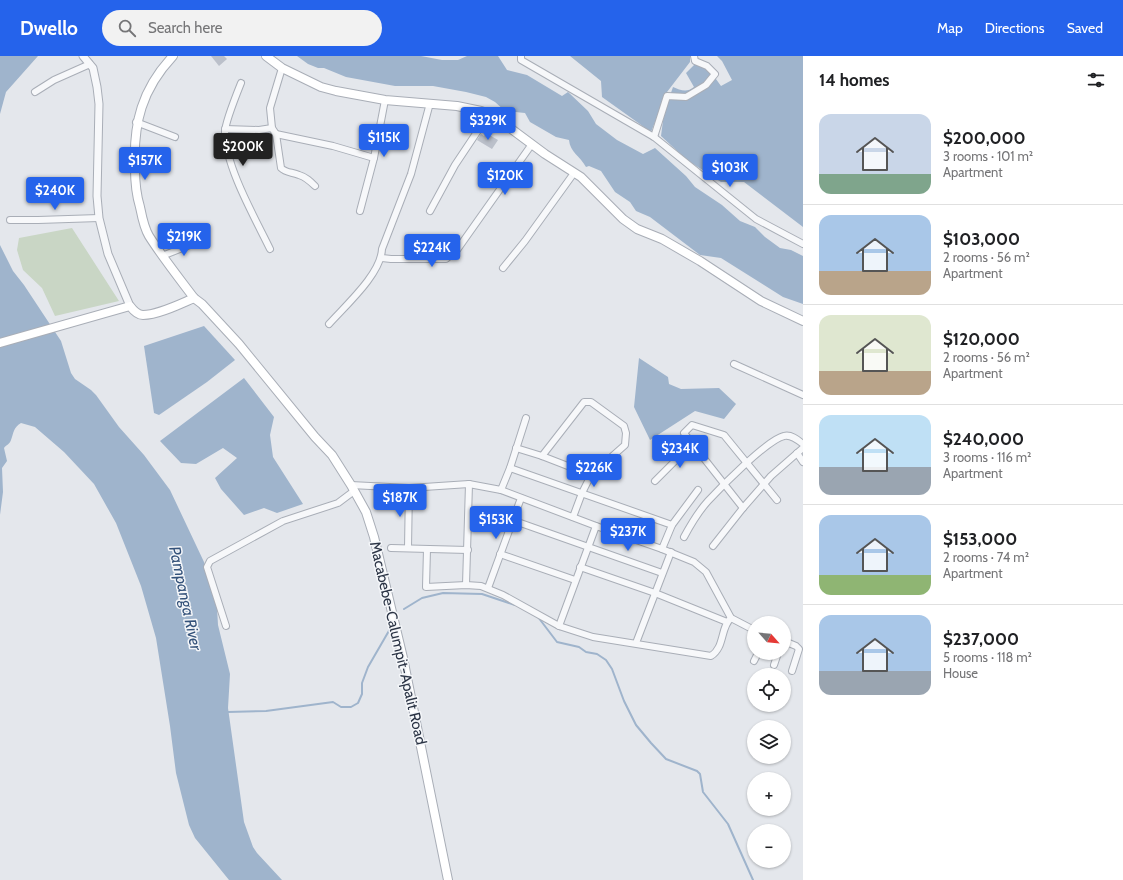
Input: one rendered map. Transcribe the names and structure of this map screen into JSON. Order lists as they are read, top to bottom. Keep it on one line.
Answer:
{"streets":{"main road":["Macabebe-Calumpit-Apalit Road"]},"water":["Pampanga River"],"north":"bottom right","page":{"header":"Dwello","search":"Search here","nav":["Map","Directions","Saved"],"heading":"14 homes","list":[{"name":"$200,000","note":"3 rooms · 101 m² · Apartment"},{"name":"$103,000","note":"2 rooms · 56 m² · Apartment"},{"name":"$120,000","note":"2 rooms · 56 m² · Apartment"},{"name":"$240,000","note":"3 rooms · 116 m² · Apartment"},{"name":"$153,000","note":"2 rooms · 74 m² · Apartment"},{"name":"$237,000","note":"5 rooms · 118 m² · House"}],"price":["$329K","$115K","$200K","$157K","$103K","$120K","$240K","$219K","$224K","$234K","$226K","$187K","$153K","$237K"],"map_buttons":["+","−"]}}
